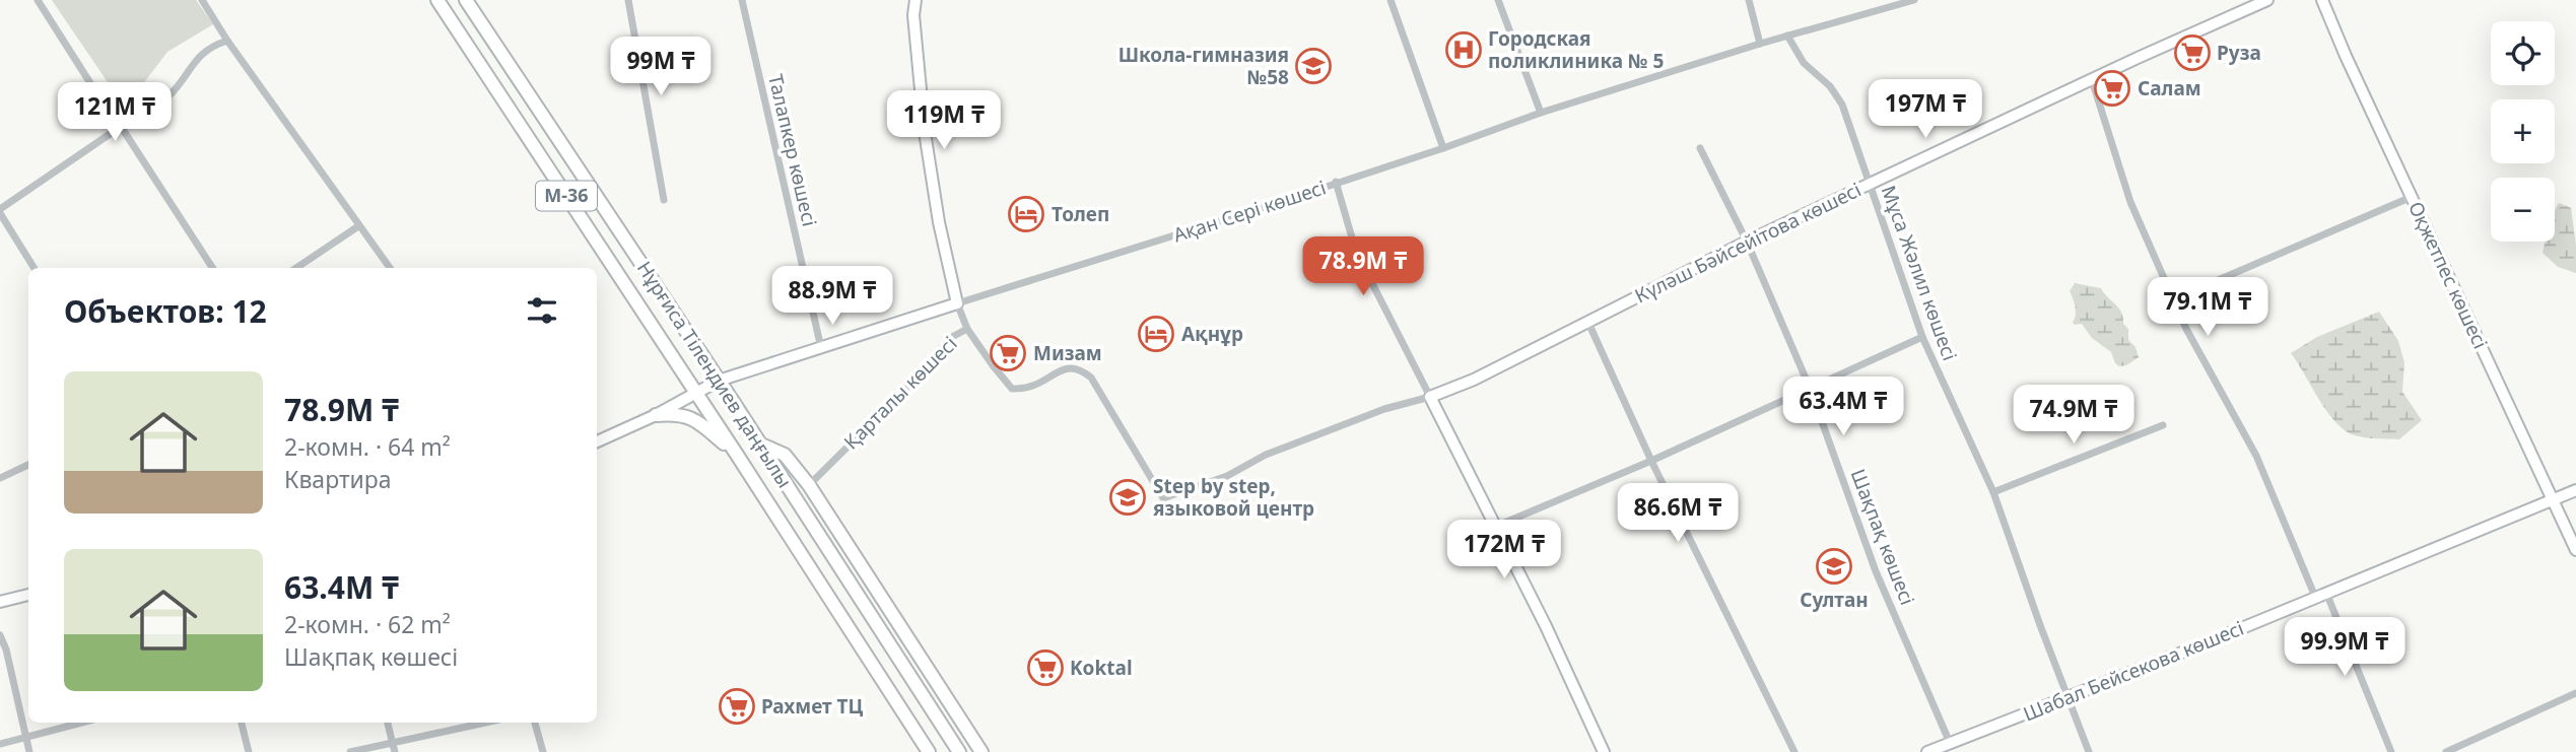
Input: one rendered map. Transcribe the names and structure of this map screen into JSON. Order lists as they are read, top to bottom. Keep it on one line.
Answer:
{"streets":{"main road":["M-36","Нұрғиса Тілендиев даңғылы"],"street":["Талапкер көшесі","Ақан Сері көшесі","Күләш Бәйсейітова көшесі","Мұса Жәлил көшесі","Оқжетпес көшесі","Қарталы көшесі","Шақпақ көшесі","Шабал Бейсекова көшесі"]},"crossings":[["Талапкер көшесі","Ақан Сері көшесі"],["Ақан Сері көшесі","Мұса Жәлил көшесі"],["Ақан Сері көшесі","Нұрғиса Тілендиев даңғылы"],["Ақан Сері көшесі","Қарталы көшесі"],["Күләш Бәйсейітова көшесі","Мұса Жәлил көшесі"],["Күләш Бәйсейітова көшесі","Қарталы көшесі"],["Күләш Бәйсейітова көшесі","Шақпақ көшесі"],["Мұса Жәлил көшесі","Шабал Бейсекова көшесі"],["Оқжетпес көшесі","Шабал Бейсекова көшесі"],["Шақпақ көшесі","Шабал Бейсекова көшесі"]],"places":{"hospital":["Городская поликлиника № 5"],"supermarket":["Руза","Салам","Мизам","Koktal","Рахмет ТЦ"],"school or university":["Школа-гимназия №58","Step by step, языковой центр","Султан"],"hotel":["Толеп","Ақнұр"]},"page":{"map_buttons":["+","−"],"price":["99M ₸","197M ₸","121M ₸","119M ₸","78.9M ₸","88.9M ₸","79.1M ₸","63.4M ₸","74.9M ₸","86.6M ₸","172M ₸","99.9M ₸"],"heading":"Объектов: 12","list":[{"name":"78.9M ₸","note":"2-комн. · 64 m² · Квартира"},{"name":"63.4M ₸","note":"2-комн. · 62 m² · Шақпақ көшесі"}]}}
